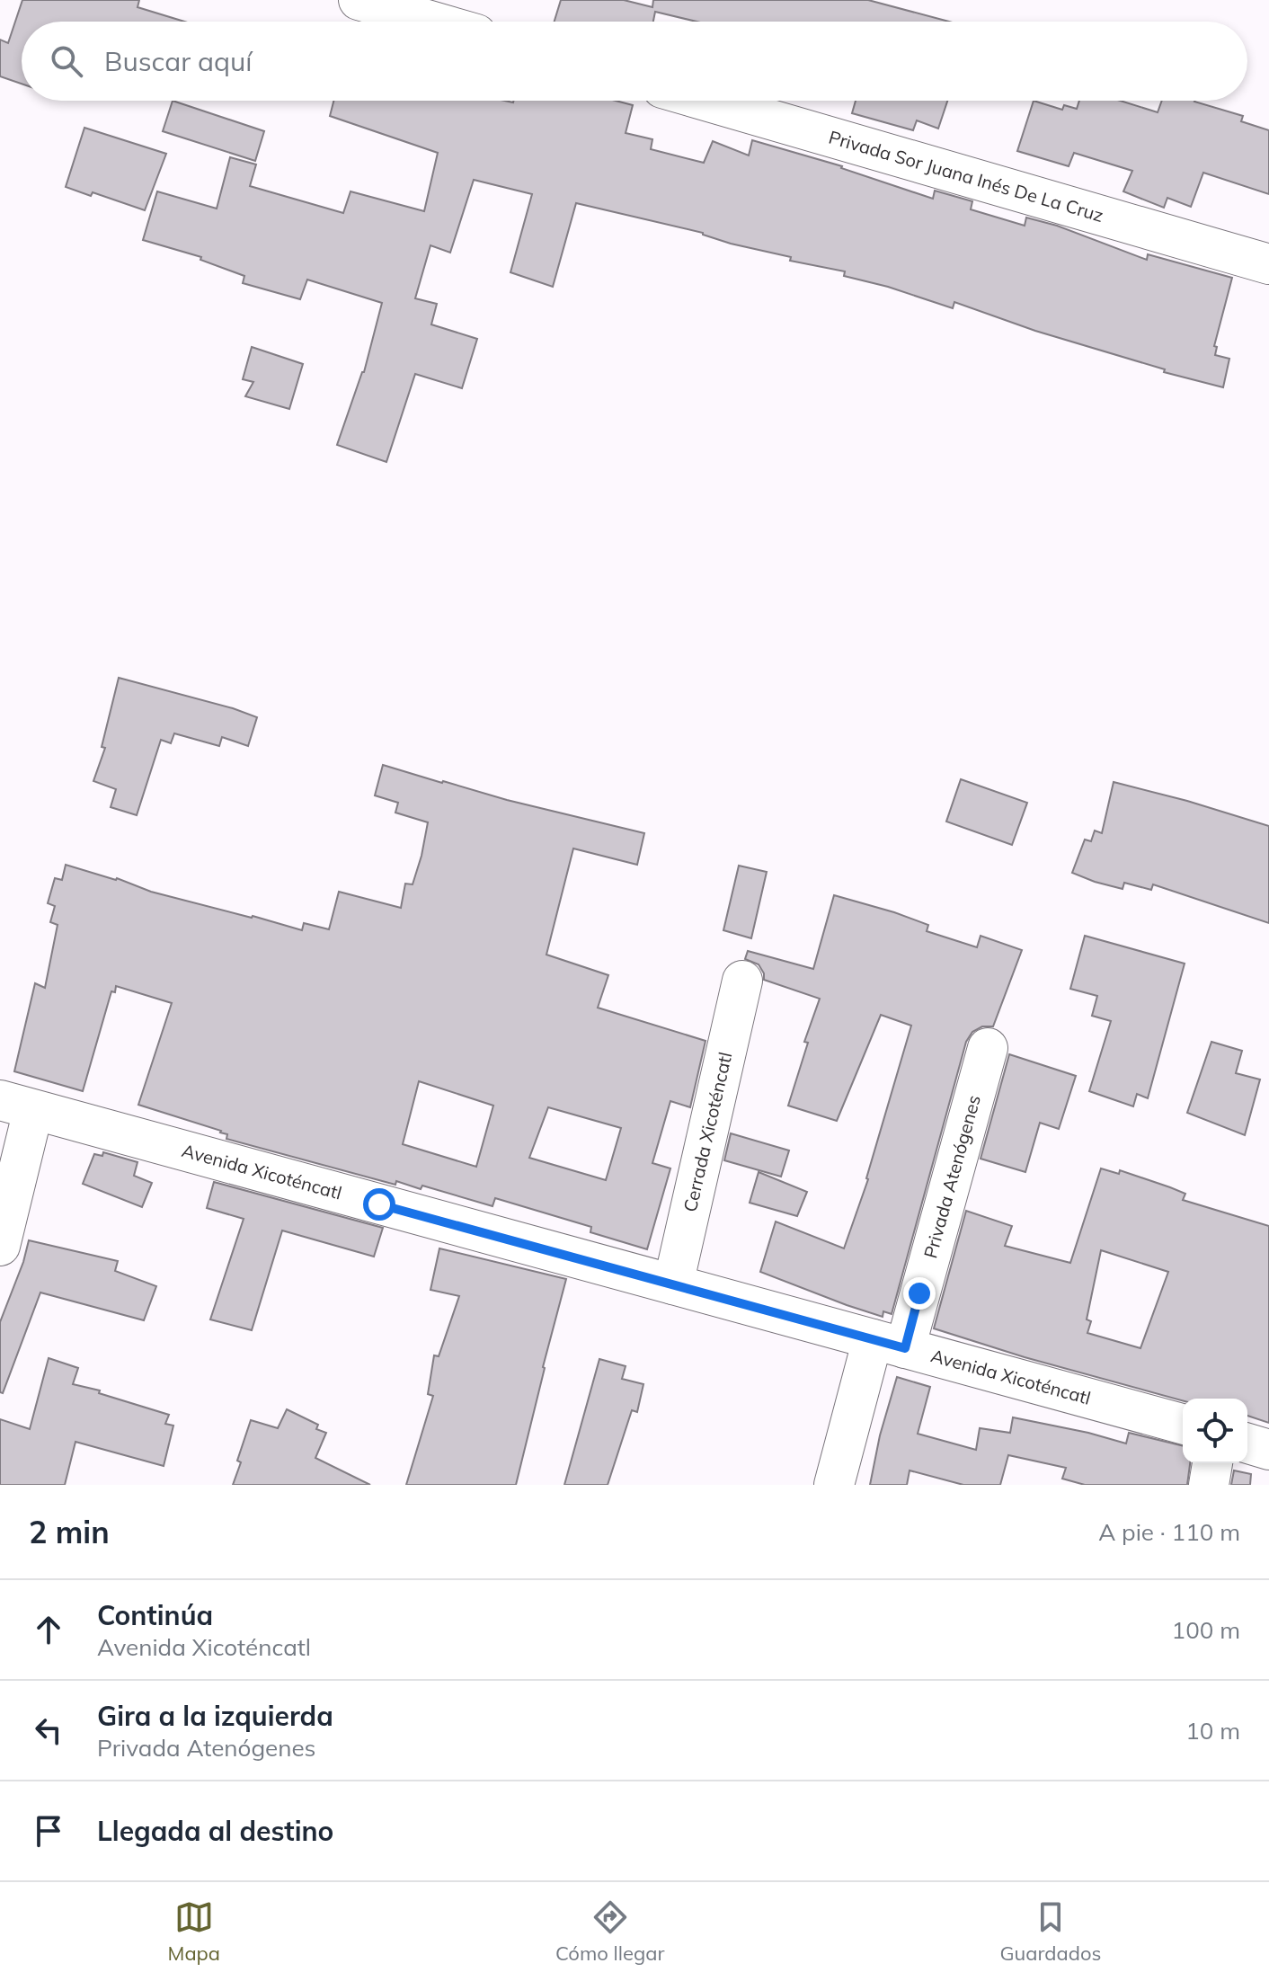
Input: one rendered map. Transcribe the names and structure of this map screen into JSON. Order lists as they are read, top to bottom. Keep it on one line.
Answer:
{"streets":{"street":["Privada Sor Juana Inés De La Cruz","Cerrada Xicoténcatl","Avenida Xicoténcatl","Privada Atenógenes"]},"crossings":[["Cerrada Xicoténcatl","Avenida Xicoténcatl"],["Avenida Xicoténcatl","Privada Atenógenes"]],"page":{"search":"Buscar aquí","heading":["2 min","A pie · 110 m"],"list":[["Continúa","Avenida Xicoténcatl","100 m"],["Gira a la izquierda","Privada Atenógenes","10 m"],"Llegada al destino"],"nav":["Mapa","Cómo llegar","Guardados"]}}
